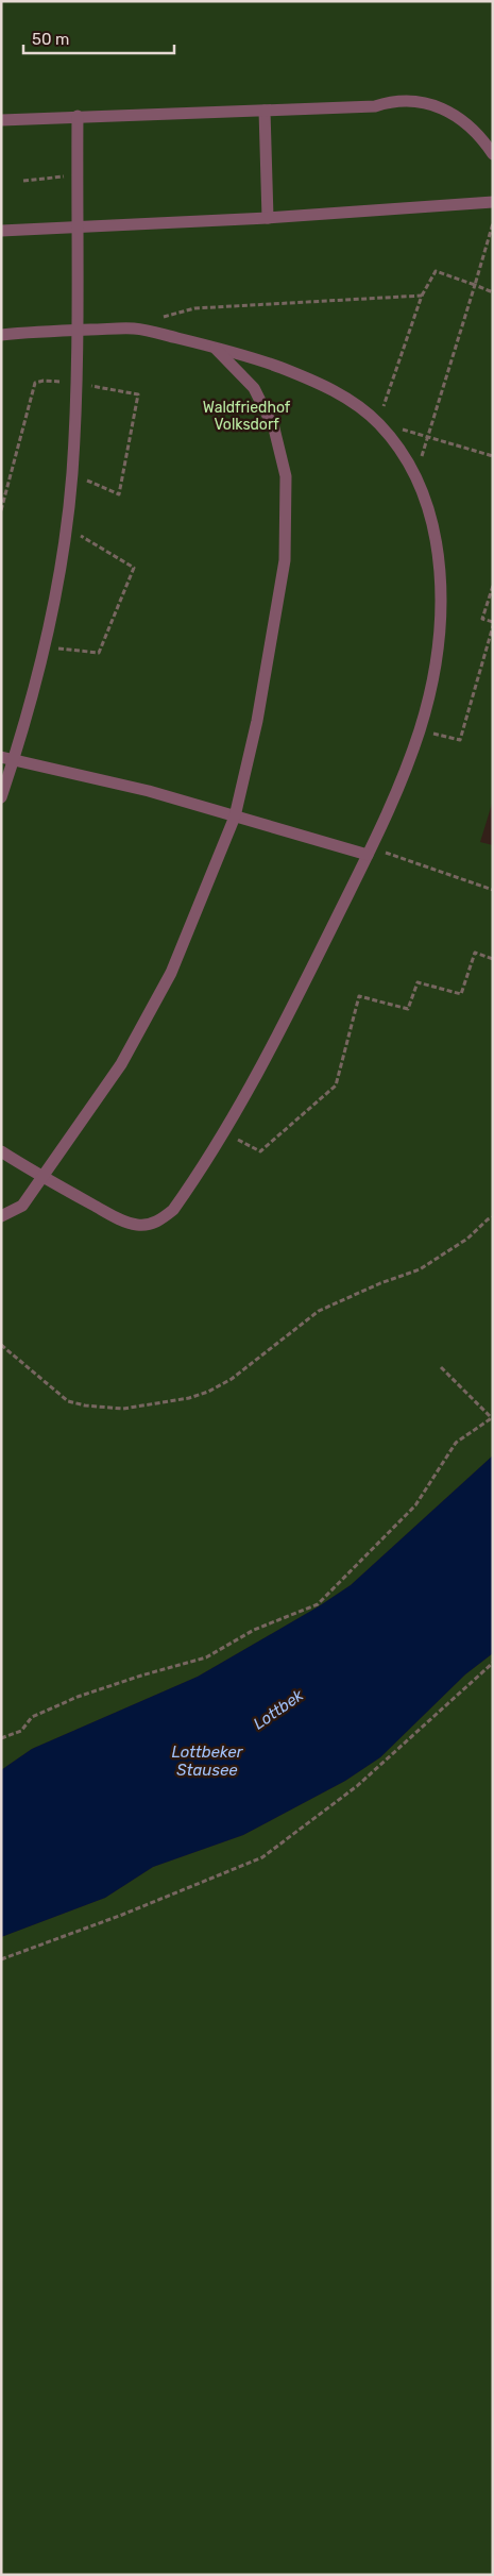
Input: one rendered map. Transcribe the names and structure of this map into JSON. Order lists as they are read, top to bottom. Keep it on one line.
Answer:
{"water":["Lottbek","Lottbeker Stausee"],"parks":["Waldfriedhof Volksdorf"],"scale_bar":"50 m"}
